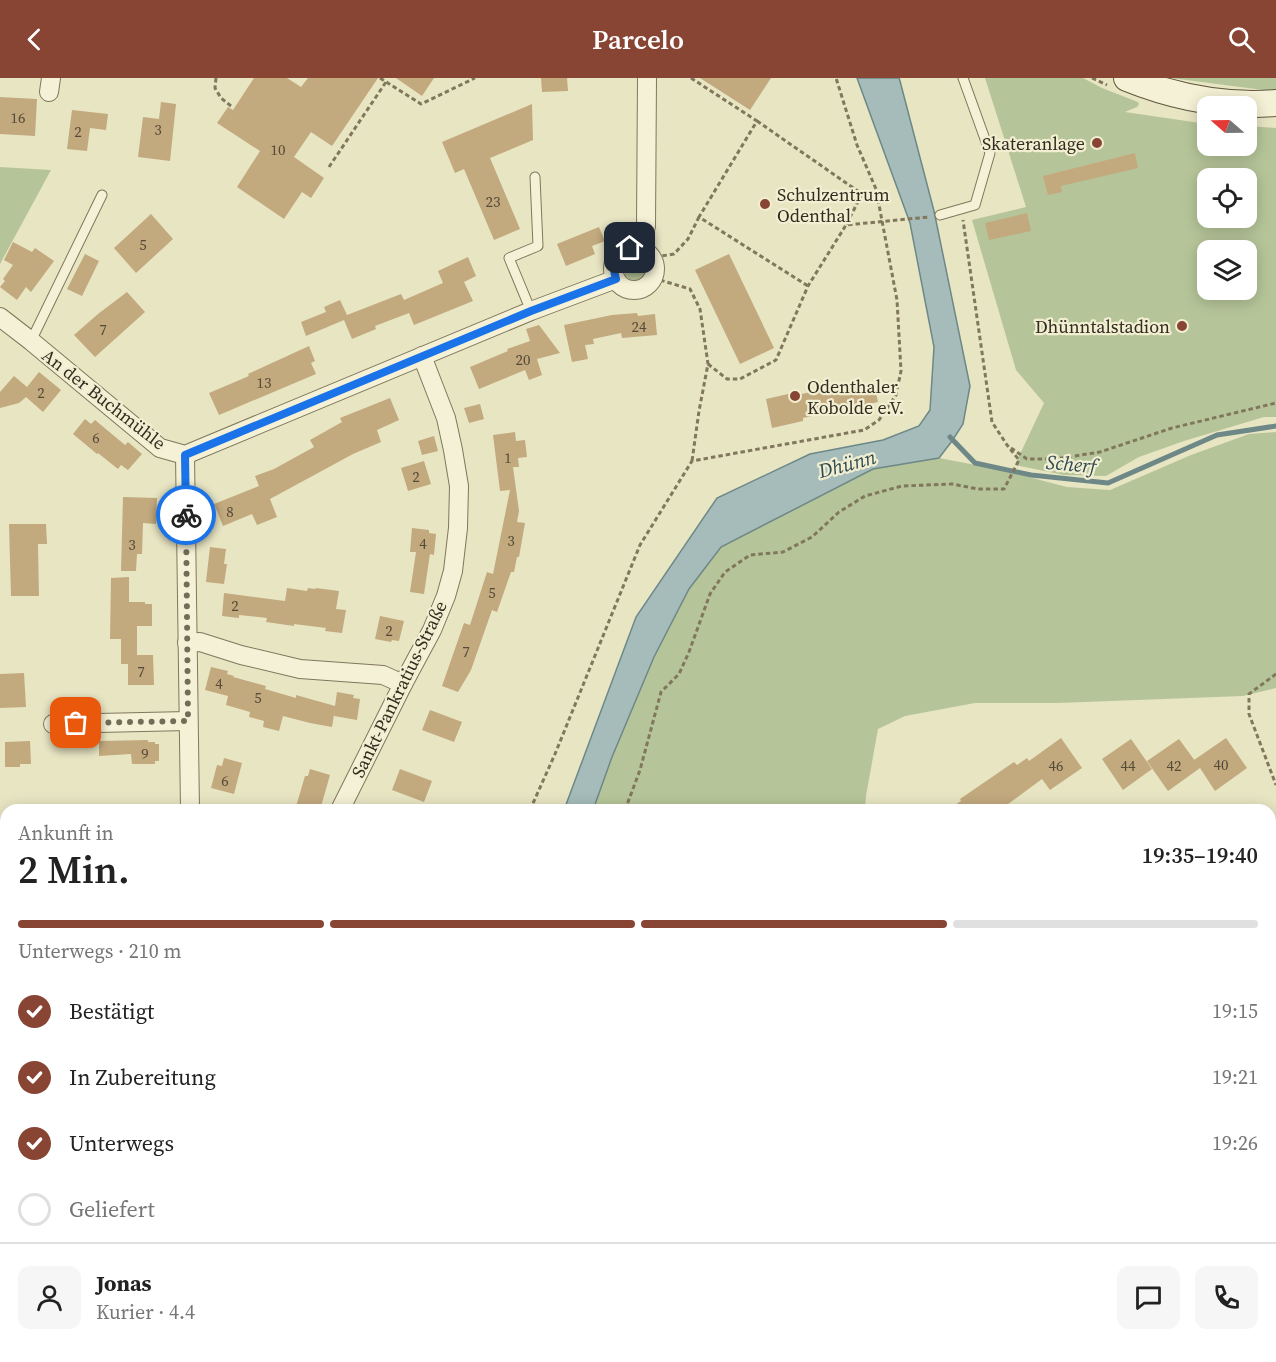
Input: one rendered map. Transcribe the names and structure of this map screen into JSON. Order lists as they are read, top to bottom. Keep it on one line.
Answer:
{"streets":{"street":["An der Buchmühle","Sankt-Pankratius-Straße"]},"crossings":[["An der Buchmühle","Sankt-Pankratius-Straße"]],"water":["Dhünn","Scherf"],"places":["Skateranlage","Schulzentrum Odenthal","Dhünntalstadion","Odenthaler Kobolde e.V."],"house_numbers":["16","3","2","10","23","5","24","7","20","13","2","6","1","2","8","3","4","3","5","2","2","7","7","4","5","9","40","46","44","42","6"],"north":"left","page":{"header":"Parcelo","heading":["2 Min.","Ankunft in","19:35–19:40"],"panel":["Jonas","Kurier · 4.4"],"bar":"Unterwegs · 210 m","list":[["Bestätigt","19:15"],["In Zubereitung","19:21"],["Unterwegs","19:26"],"Geliefert"]}}
